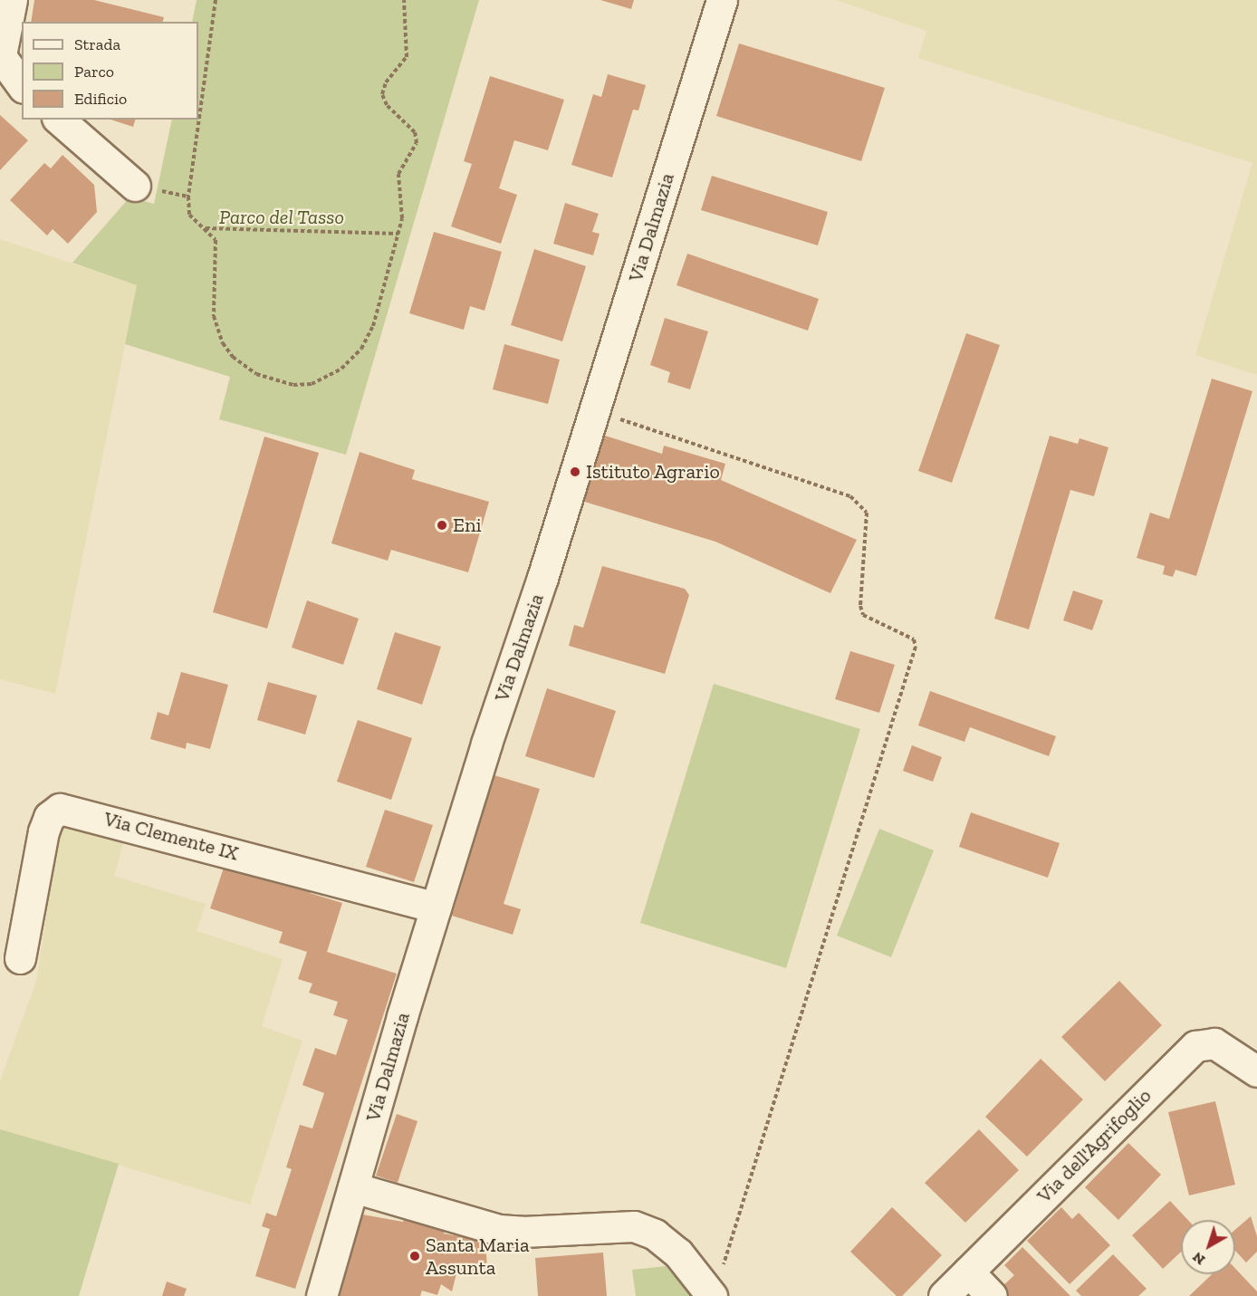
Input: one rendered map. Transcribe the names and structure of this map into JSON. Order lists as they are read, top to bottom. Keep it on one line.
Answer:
{"streets":{"street":["Via Dalmazia","Via Clemente IX","Via dell'Agrifoglio"]},"crossings":[["Via Dalmazia","Via Clemente IX"]],"parks":["Parco del Tasso"],"places":["Istituto Agrario","Eni","Santa Maria Assunta"],"legend":["Strada","Parco","Edificio"],"north":"bottom left"}
